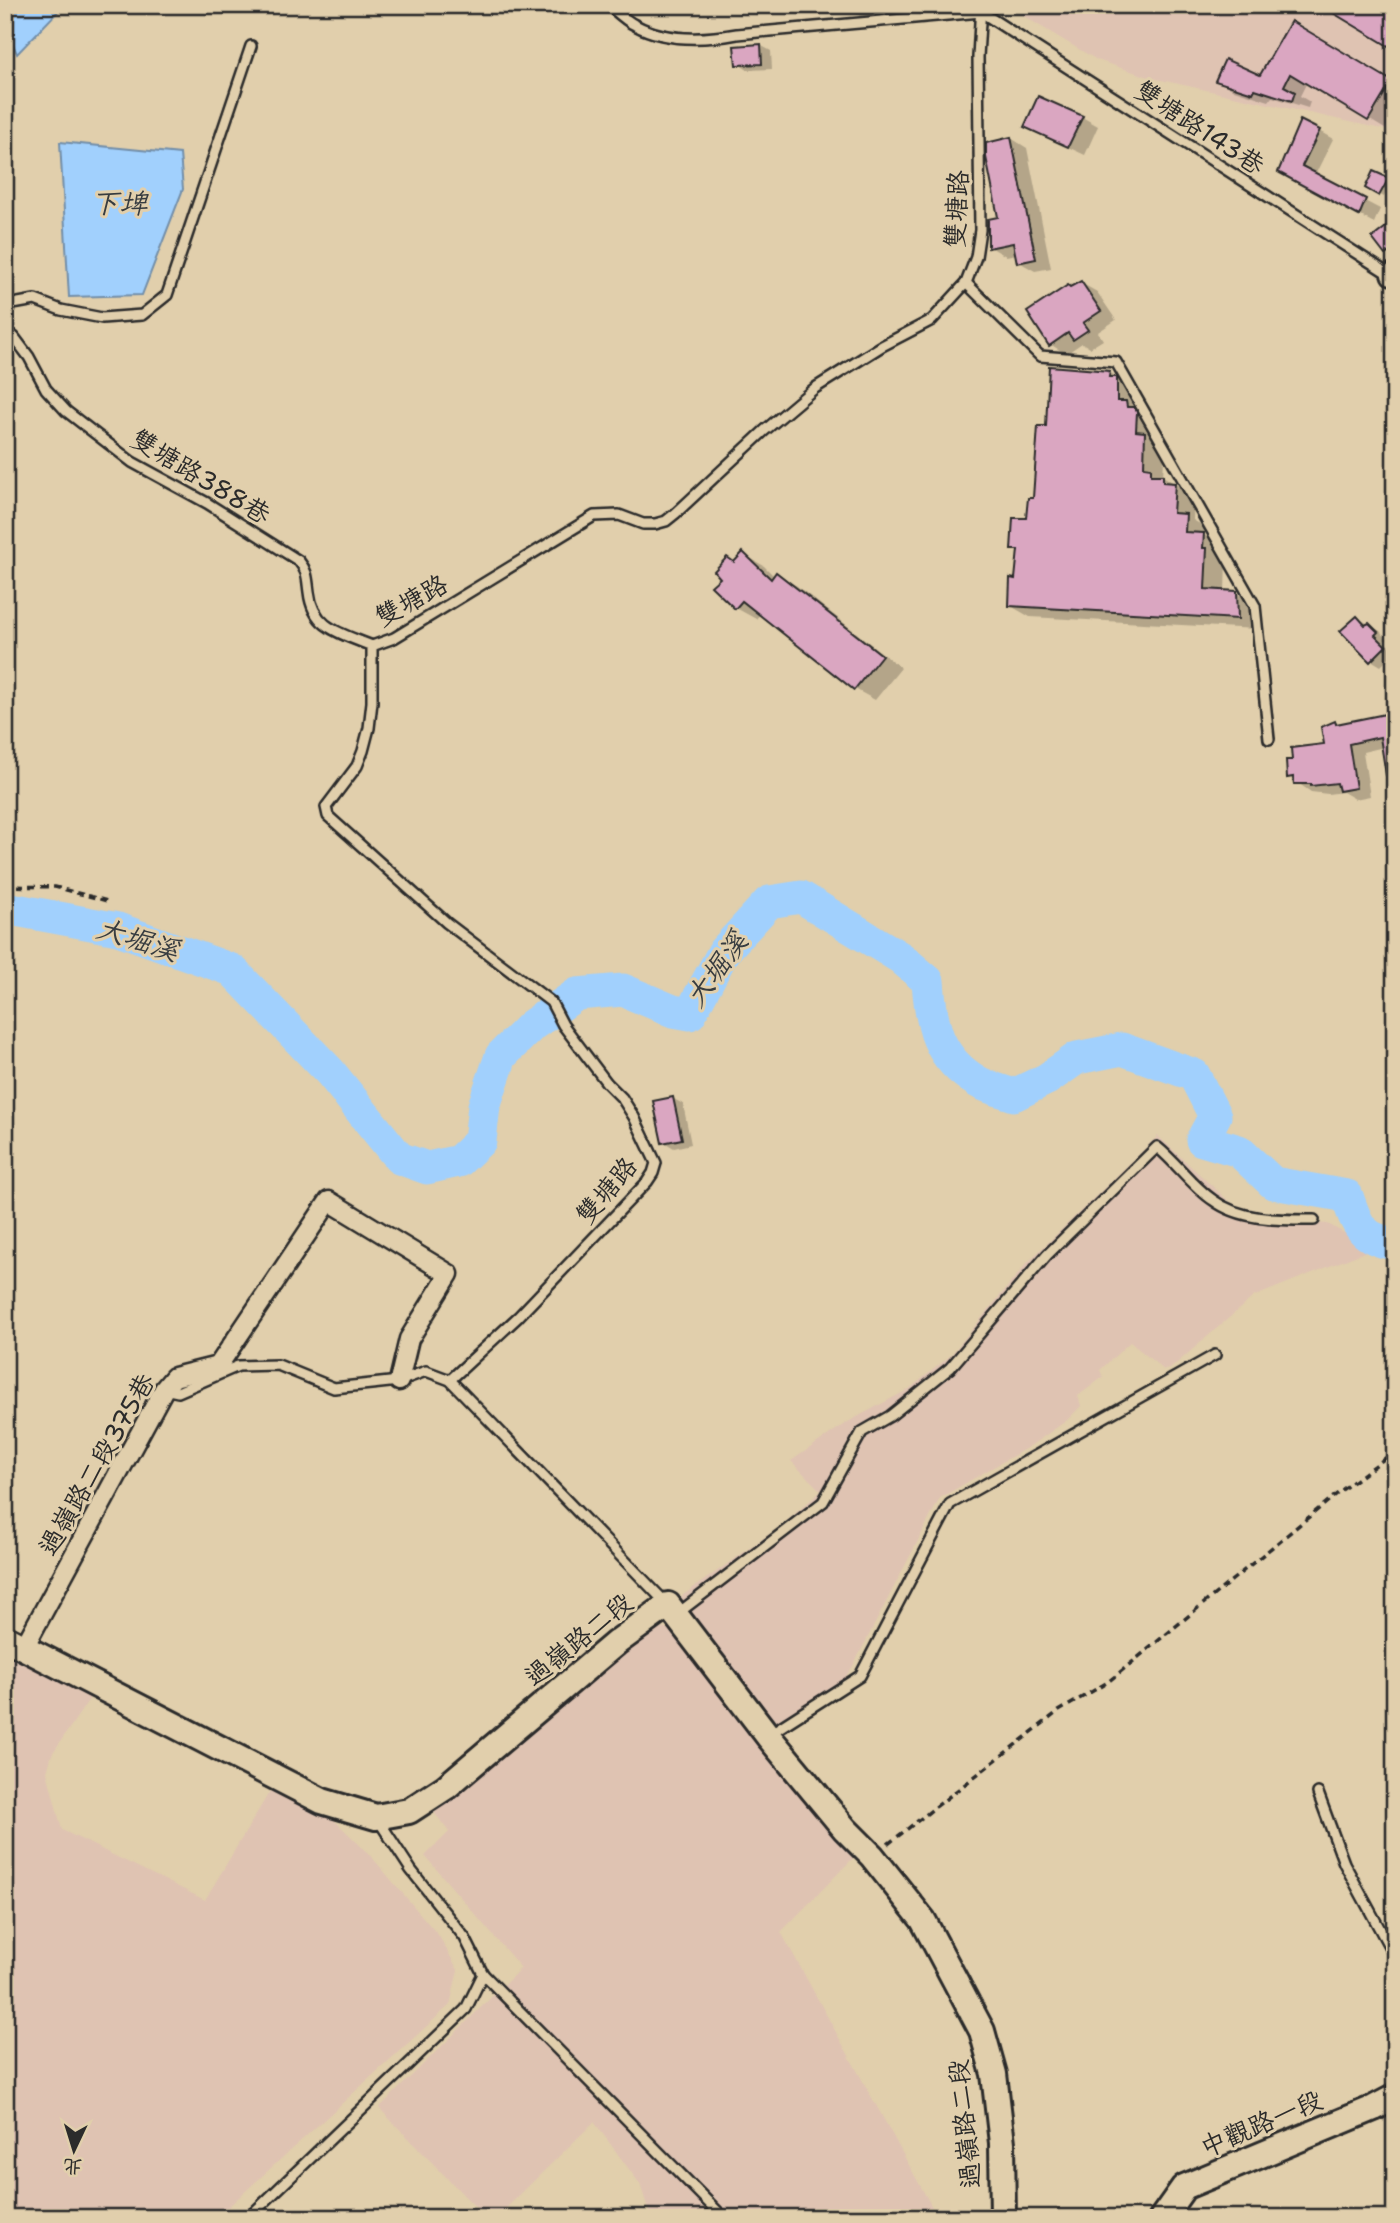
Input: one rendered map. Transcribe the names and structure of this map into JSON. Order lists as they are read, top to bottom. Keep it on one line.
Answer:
{"streets":{"street":["過嶺路二段375巷","過嶺路二段","中觀路一段"],"lane":["雙塘路143巷","雙塘路","雙塘路388巷"]},"crossings":[["雙塘路143巷","雙塘路"],["雙塘路","雙塘路388巷"],["過嶺路二段375巷","過嶺路二段"]],"water":["下埤","大堀溪"],"north":"bottom"}
